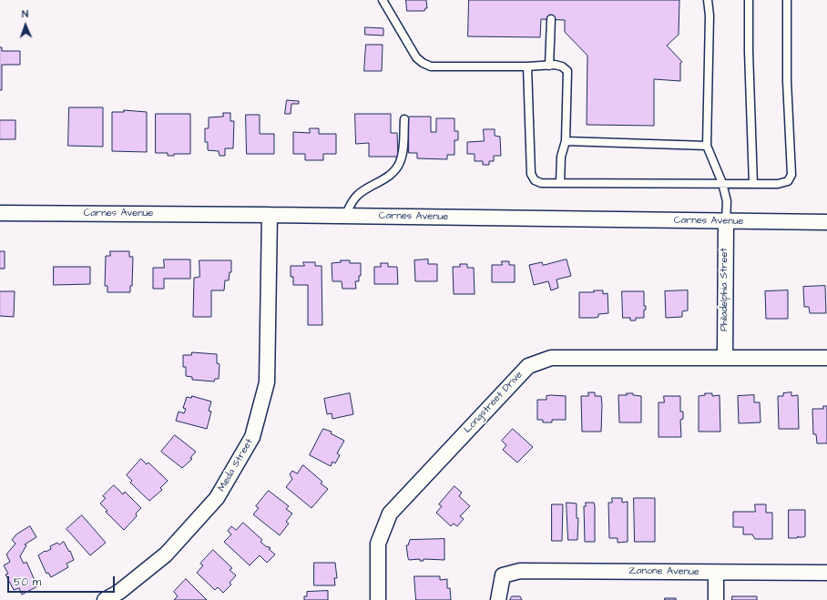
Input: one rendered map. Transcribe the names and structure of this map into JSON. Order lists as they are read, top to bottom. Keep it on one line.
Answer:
{"streets":{"street":["Carnes Avenue","Philadelphia Street","Longstreet Drive","Meda Street","Zanone Avenue"]},"crossings":[["Carnes Avenue","Philadelphia Street"],["Carnes Avenue","Meda Street"],["Philadelphia Street","Longstreet Drive"]],"scale_bar":"50 m","north":"top"}
